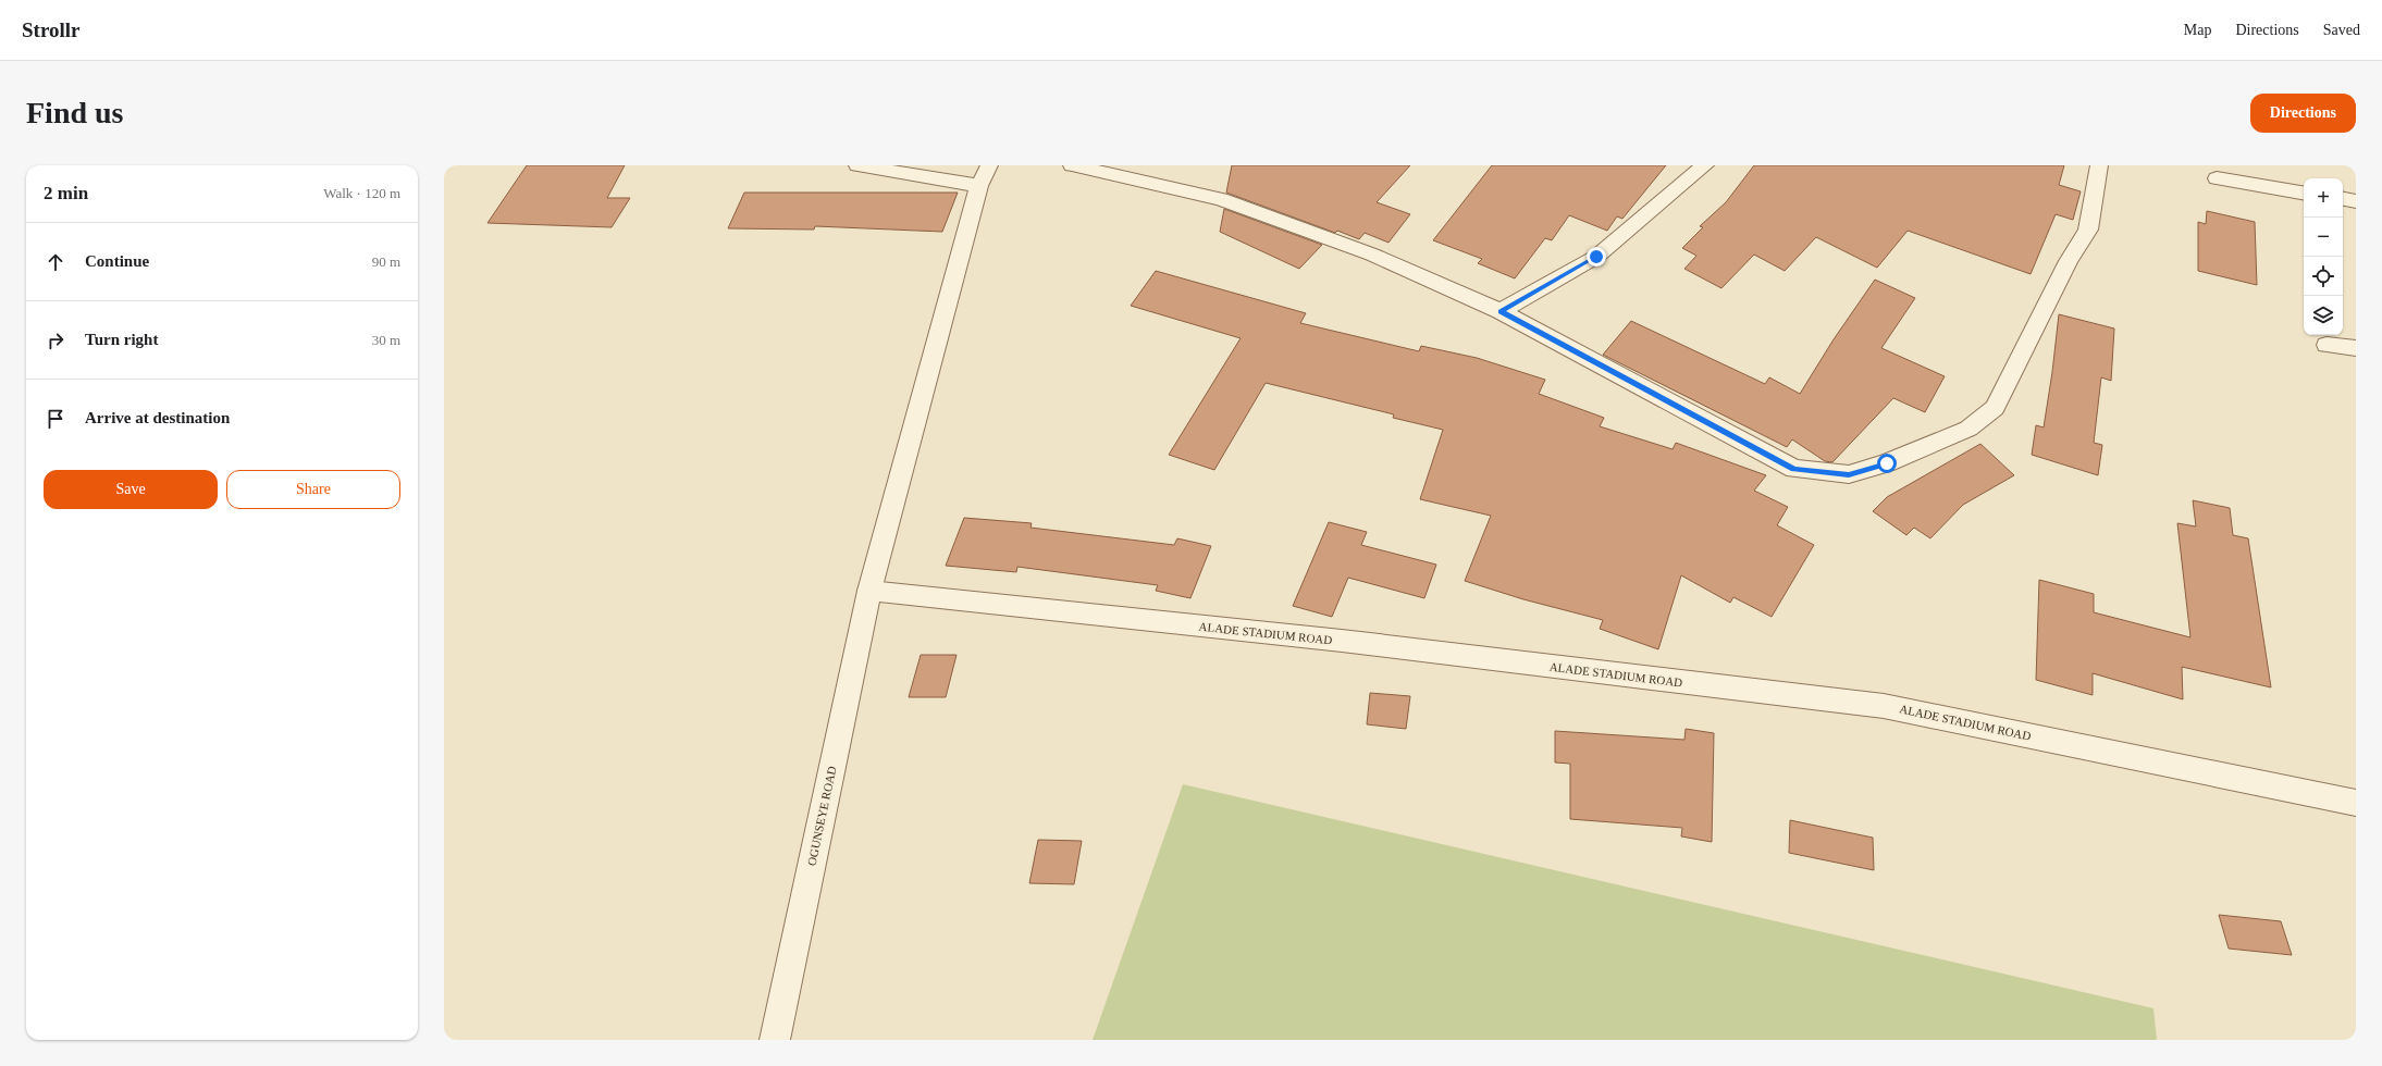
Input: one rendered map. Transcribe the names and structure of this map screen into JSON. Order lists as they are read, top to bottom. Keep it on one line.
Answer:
{"streets":{"street":["ALADE STADIUM ROAD","OGUNSEYE ROAD"]},"crossings":[["ALADE STADIUM ROAD","OGUNSEYE ROAD"]],"page":{"header":"Strollr","nav":["Map","Directions","Saved"],"buttons":["Directions",["Save","Share"]],"title":"Find us","heading":["2 min","Walk · 120 m"],"map_buttons":["+","−"],"list":[["Continue","90 m"],["Turn right","30 m"],"Arrive at destination"]}}
